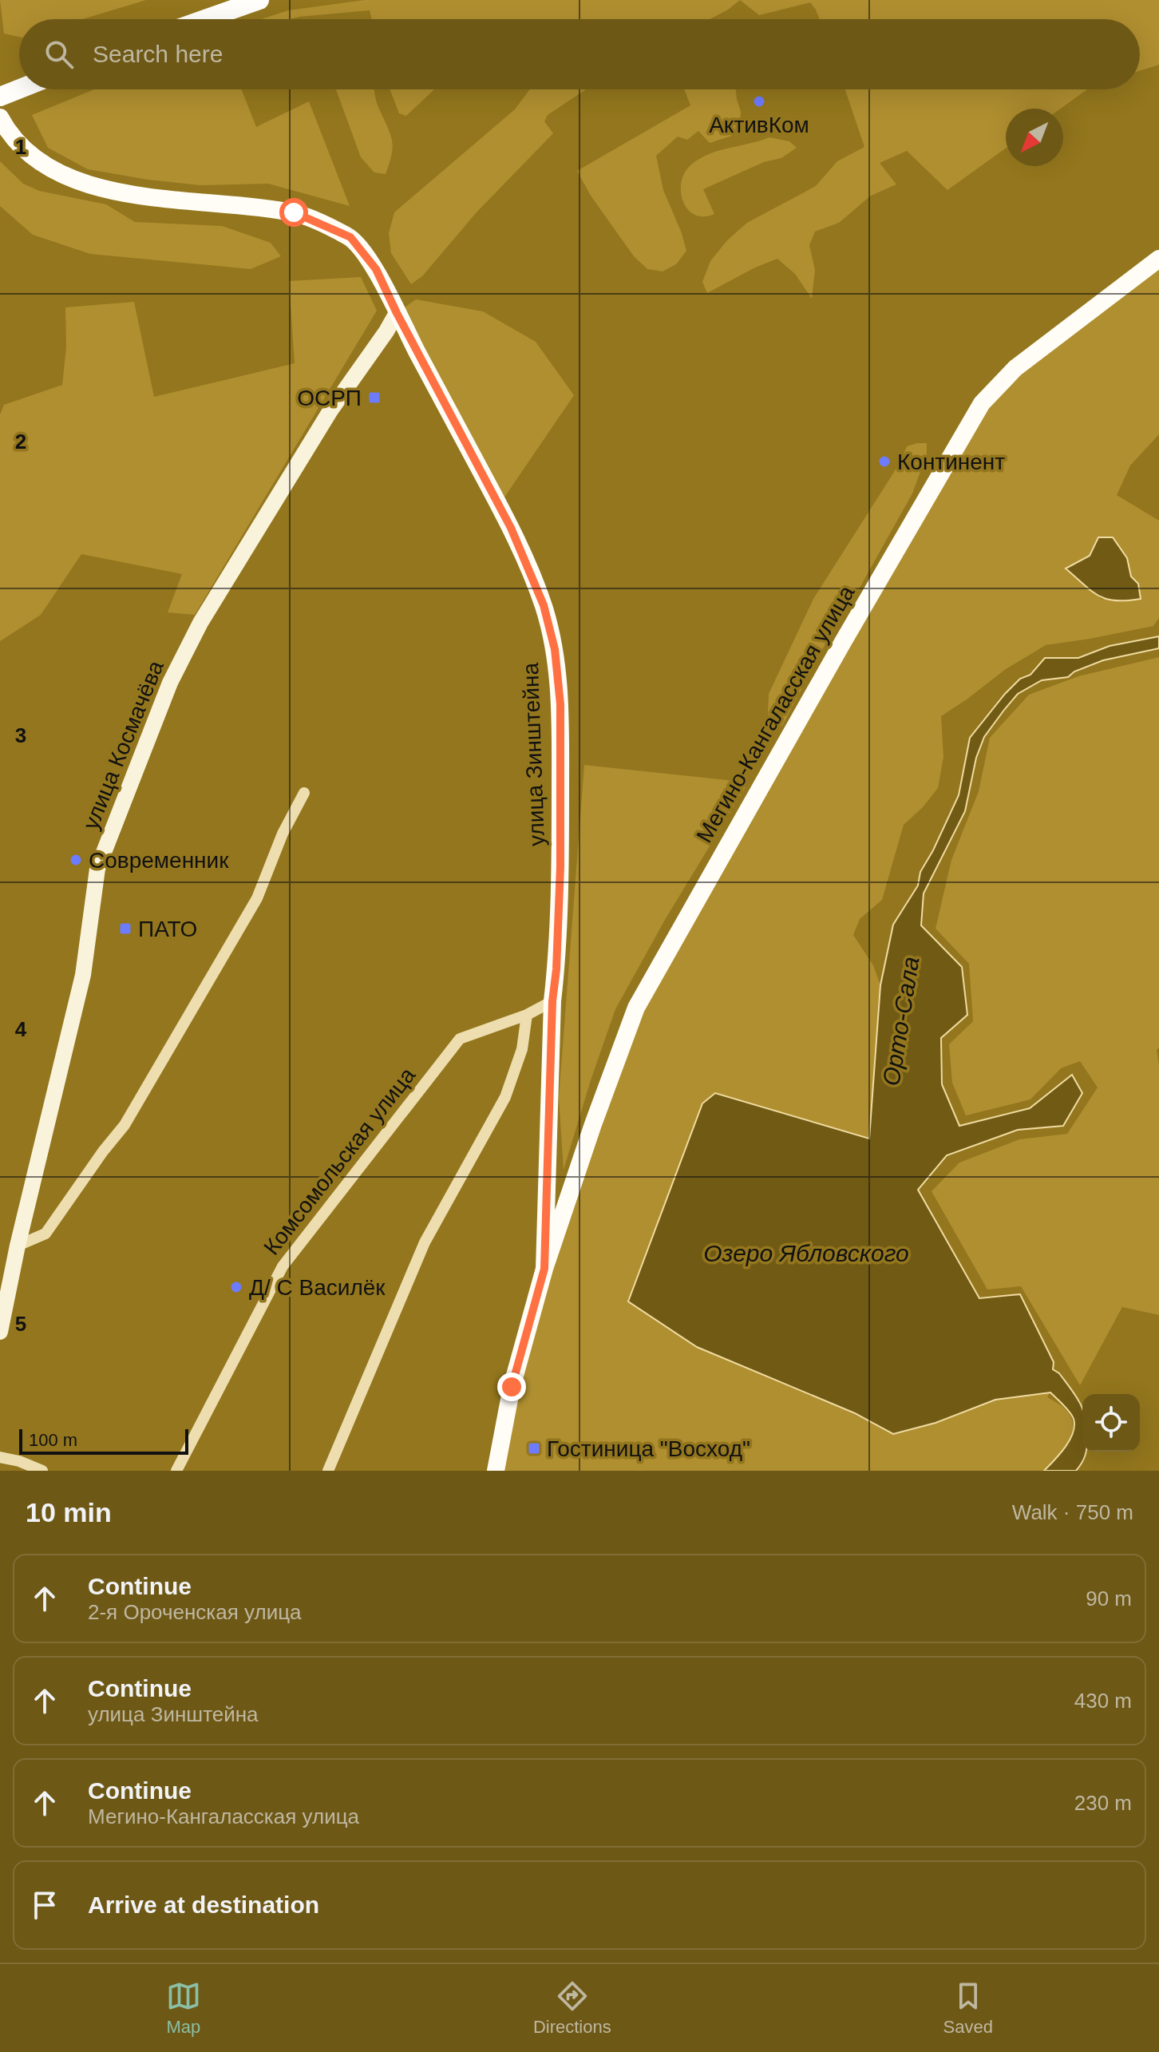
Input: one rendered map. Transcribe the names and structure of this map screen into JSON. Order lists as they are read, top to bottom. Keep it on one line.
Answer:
{"streets":{"main road":["Мегино-Кангаласская улица","улица Космачёва","улица Зинштейна"],"street":["Комсомольская улица"]},"crossings":[["Мегино-Кангаласская улица","улица Зинштейна"],["Мегино-Кангаласская улица","Комсомольская улица"],["улица Космачёва","улица Зинштейна"],["улица Зинштейна","Комсомольская улица"]],"water":["Орто-Сала","Озеро Ябловского"],"places":{"other":["АктивКом","Континент","Современник","Д/ С Василёк"],"transit":["ОСРП","ПАТО","Гостиница \"Восход\""]},"scale_bar":"100 m","north":"bottom left","page":{"search":"Search here","scale":"100 m","heading":["10 min","Walk · 750 m"],"list":[["Continue","2-я Ороченская улица","90 m"],["Continue","улица Зинштейна","430 m"],["Continue","Мегино-Кангаласская улица","230 m"],"Arrive at destination"],"nav":["Map","Directions","Saved"]},"grid":{"rows":["1","2","3","4","5"]}}
